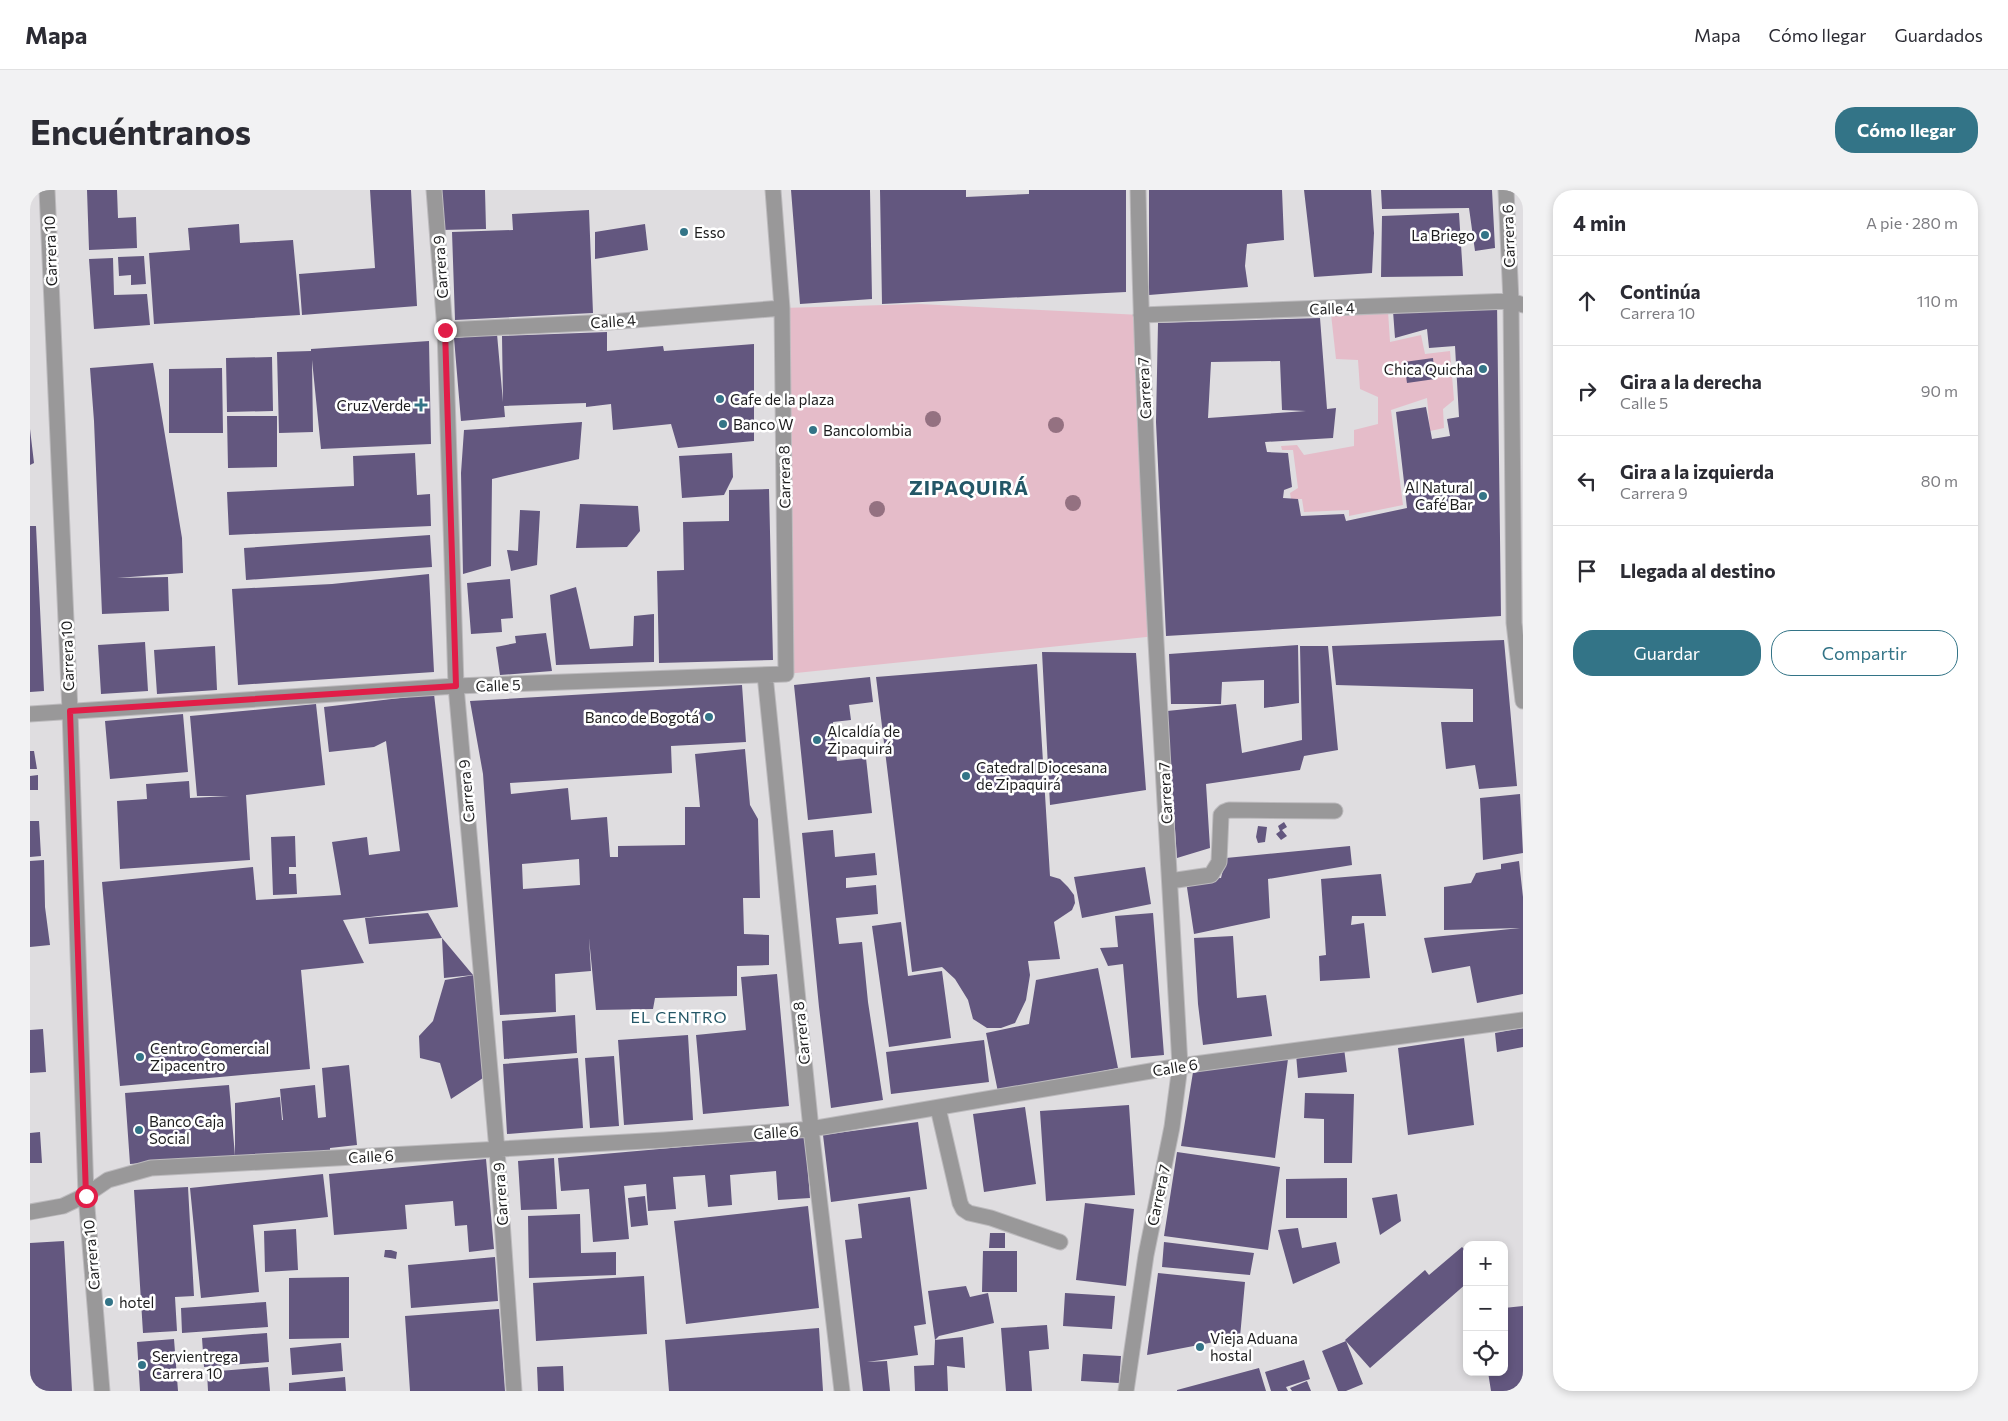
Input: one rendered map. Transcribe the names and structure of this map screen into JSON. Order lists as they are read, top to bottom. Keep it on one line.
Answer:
{"streets":{"street":["Carrera 6","Carrera 10","Carrera 9","Calle 4","Carrera 7","Carrera 8","Calle 5","Calle 6"]},"crossings":[["Carrera 6","Calle 4"],["Carrera 10","Calle 5"],["Carrera 10","Calle 6"],["Carrera 9","Calle 4"],["Carrera 9","Calle 5"],["Carrera 9","Calle 6"],["Calle 4","Carrera 7"],["Calle 4","Carrera 8"],["Carrera 7","Calle 6"],["Carrera 8","Calle 5"],["Carrera 8","Calle 6"]],"districts":["ZIPAQUIRÁ","EL CENTRO"],"places":{"other":["Esso","La Briego","Chica Quicha","Cafe de la plaza","Banco W","Bancolombia","Al Natural Café Bar","Banco de Bogotá","Alcaldía de Zipaquirá","Catedral Diocesana de Zipaquirá","Centro Comercial Zipacentro","Banco Caja Social","hotel","Vieja Aduana hostal","Servientrega Carrera 10"],"health":["Cruz Verde"]},"page":{"header":"Mapa","nav":["Mapa","Cómo llegar","Guardados"],"buttons":["Cómo llegar",["Guardar","Compartir"]],"title":"Encuéntranos","heading":["4 min","A pie · 280 m"],"list":[["Continúa","Carrera 10","110 m"],["Gira a la derecha","Calle 5","90 m"],["Gira a la izquierda","Carrera 9","80 m"],"Llegada al destino"],"map_buttons":["+","−"]}}
